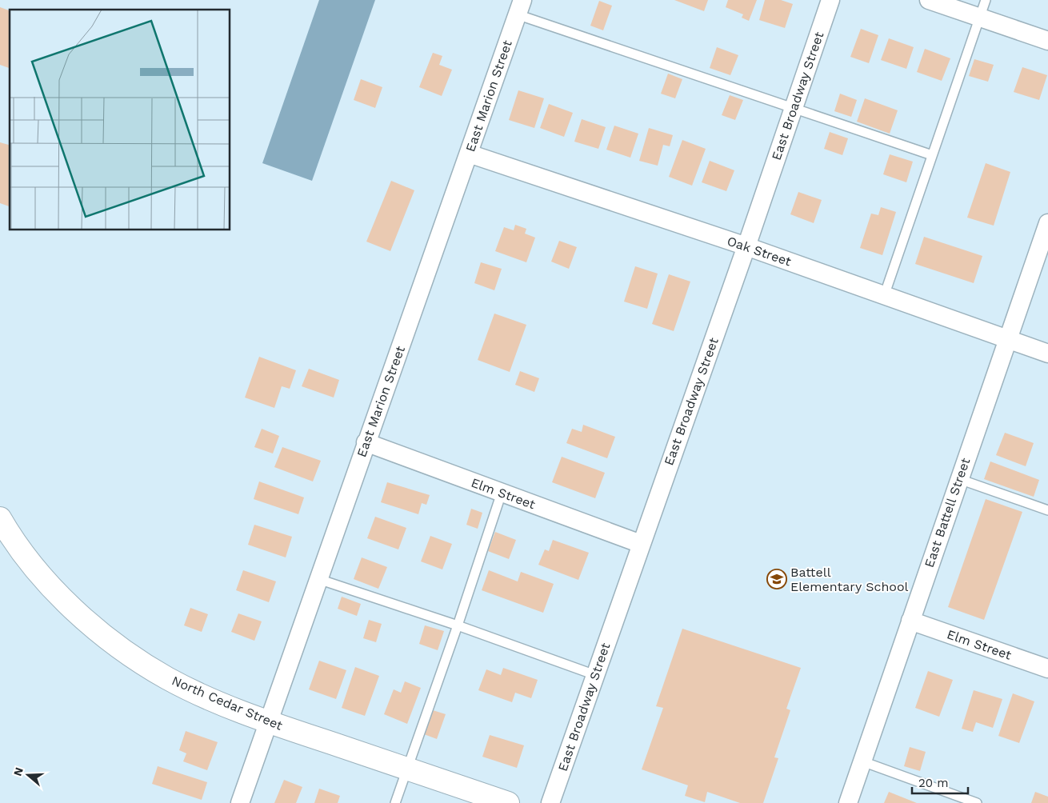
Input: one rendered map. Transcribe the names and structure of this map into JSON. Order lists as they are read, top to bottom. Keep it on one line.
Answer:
{"streets":{"street":["East Marion Street","East Broadway Street","Oak Street","Elm Street","East Battell Street","North Cedar Street"]},"crossings":[["East Marion Street","Oak Street"],["East Marion Street","Elm Street"],["East Marion Street","North Cedar Street"],["East Broadway Street","Oak Street"],["East Broadway Street","Elm Street"],["Oak Street","East Battell Street"],["Elm Street","East Battell Street"]],"places":{"school or university":["Battell Elementary School"]},"scale_bar":"20 m","north":"left"}
